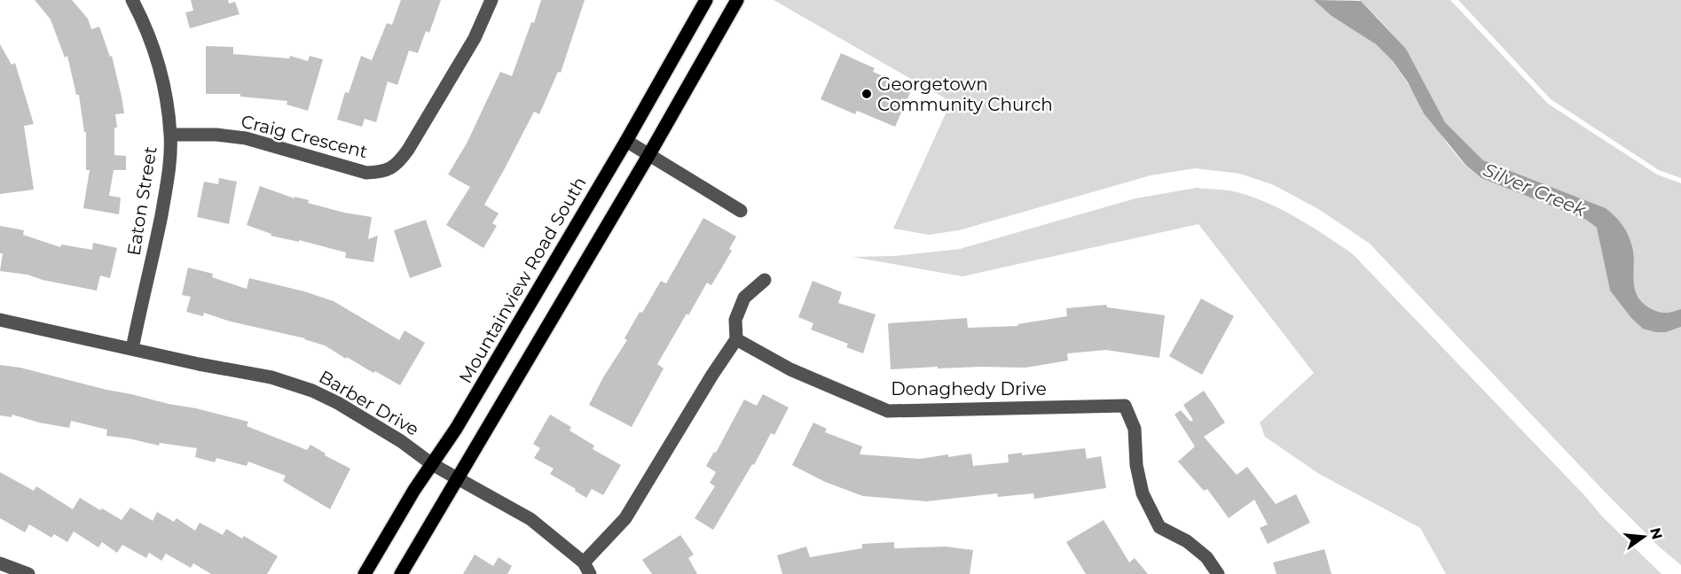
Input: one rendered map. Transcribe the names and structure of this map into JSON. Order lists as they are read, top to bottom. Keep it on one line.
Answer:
{"streets":{"main road":["Mountainview Road South"],"street":["Craig Crescent","Eaton Street","Donaghedy Drive","Barber Drive"]},"crossings":[["Craig Crescent","Eaton Street"],["Eaton Street","Barber Drive"],["Mountainview Road South","Barber Drive"]],"water":["Silver Creek"],"places":["Georgetown Community Church"],"north":"right"}
